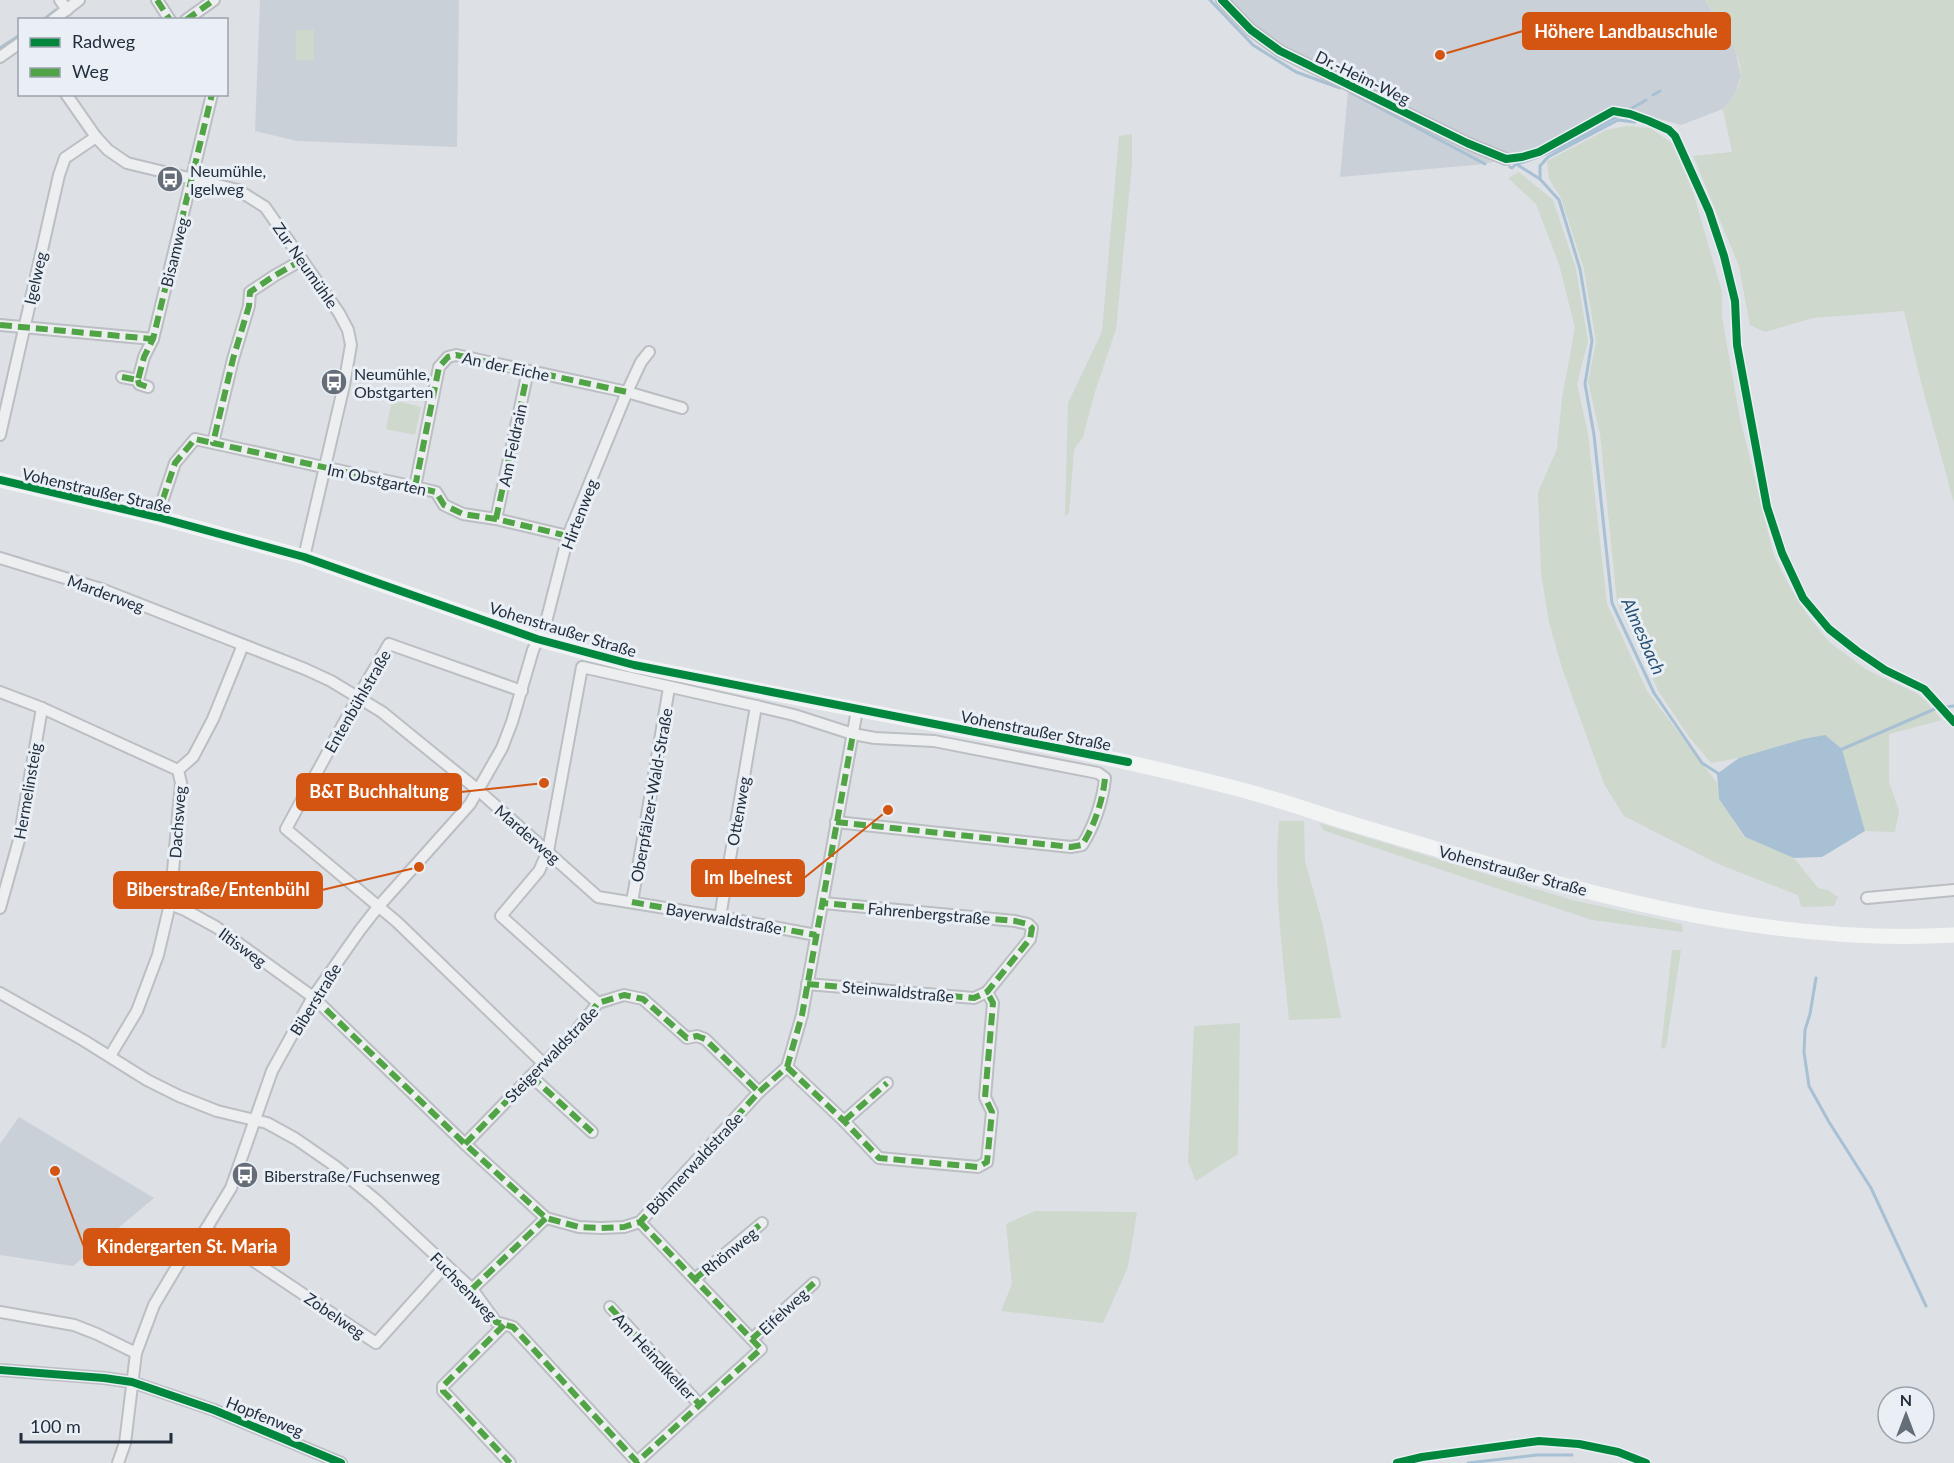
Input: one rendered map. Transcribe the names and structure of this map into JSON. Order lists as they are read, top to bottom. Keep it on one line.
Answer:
{"streets":{"main road":["Vohenstraußer Straße"],"street":["Dr.-Heim-Weg","Bisamweg","Zur Neumühle","Igelweg","An der Eiche","Am Feldrain","Im Obstgarten","Hirtenweg","Marderweg","Entenbühlstraße","Hermelinsteig","Oberpfälzer-Wald-Straße","Ottenweg","Dachsweg","Fahrenbergstraße","Bayerwaldstraße","Iltisweg","Steinwaldstraße","Biberstraße","Steigerwaldstraße","Böhmerwaldstraße","Rhönweg","Fuchsenweg","Eifelweg","Zobelweg","Am Heindlkeller","Hopfenweg"]},"crossings":[["Bisamweg","Zur Neumühle"],["Zur Neumühle","Igelweg"],["Zur Neumühle","Im Obstgarten"],["Zur Neumühle","Vohenstraußer Straße"],["An der Eiche","Am Feldrain"],["An der Eiche","Im Obstgarten"],["An der Eiche","Hirtenweg"],["Am Feldrain","Im Obstgarten"],["Im Obstgarten","Vohenstraußer Straße"],["Im Obstgarten","Hirtenweg"],["Vohenstraußer Straße","Hirtenweg"],["Vohenstraußer Straße","Marderweg"],["Vohenstraußer Straße","Oberpfälzer-Wald-Straße"],["Vohenstraußer Straße","Ottenweg"],["Vohenstraußer Straße","Biberstraße"],["Hirtenweg","Biberstraße"],["Marderweg","Entenbühlstraße"],["Marderweg","Oberpfälzer-Wald-Straße"],["Marderweg","Bayerwaldstraße"],["Marderweg","Biberstraße"],["Entenbühlstraße","Biberstraße"],["Entenbühlstraße","Steigerwaldstraße"],["Hermelinsteig","Dachsweg"],["Oberpfälzer-Wald-Straße","Bayerwaldstraße"],["Ottenweg","Bayerwaldstraße"],["Dachsweg","Iltisweg"],["Dachsweg","Fuchsenweg"],["Fahrenbergstraße","Steinwaldstraße"],["Iltisweg","Biberstraße"],["Iltisweg","Böhmerwaldstraße"],["Biberstraße","Böhmerwaldstraße"],["Biberstraße","Fuchsenweg"],["Biberstraße","Zobelweg"],["Biberstraße","Hopfenweg"],["Steigerwaldstraße","Böhmerwaldstraße"],["Fuchsenweg","Eifelweg"],["Fuchsenweg","Zobelweg"],["Fuchsenweg","Am Heindlkeller"]],"water":["Almesbach"],"places":{"other":["Höhere Landbauschule","B&T Buchhaltung","Im Ibelnest","Biberstraße/Entenbühl","Kindergarten St. Maria"],"bus stop":["Neumühle, Igelweg","Neumühle, Obstgarten","Biberstraße/Fuchsenweg"]},"legend":["Radweg","Weg"],"scale_bar":"100 m","north":"top"}
